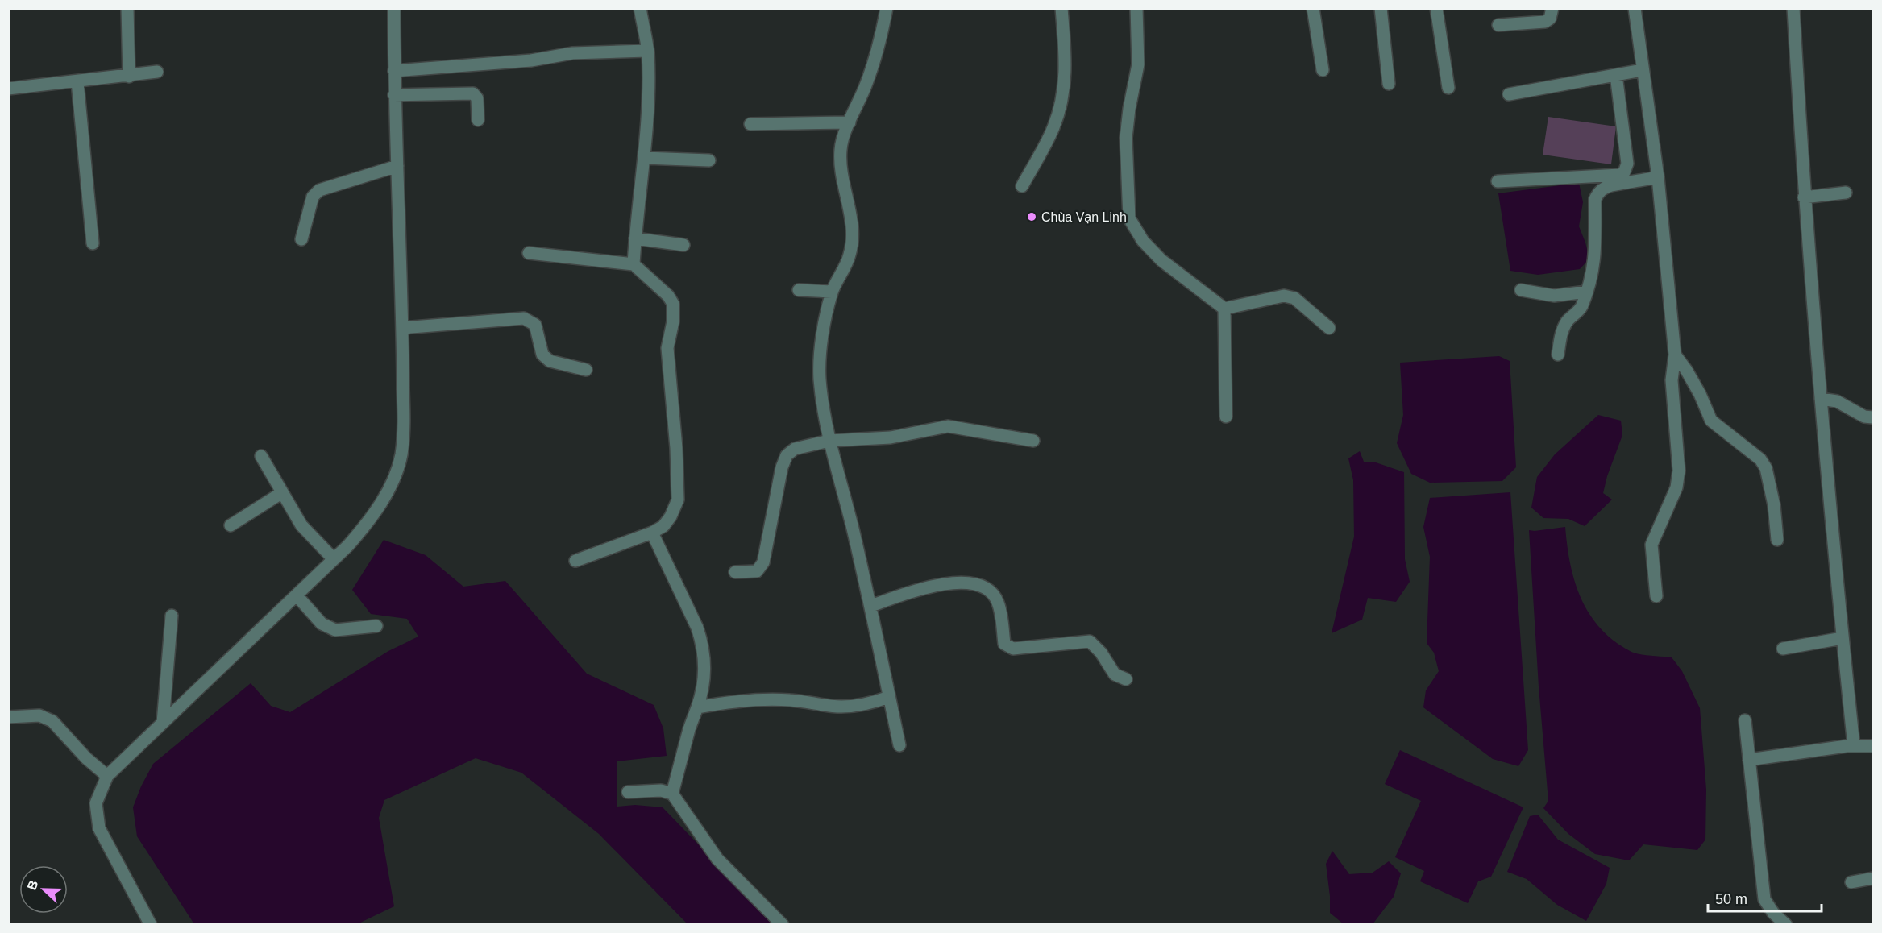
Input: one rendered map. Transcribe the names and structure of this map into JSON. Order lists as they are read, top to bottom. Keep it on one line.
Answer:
{"places":["Chùa Vạn Linh"],"scale_bar":"50 m","north":"left"}
